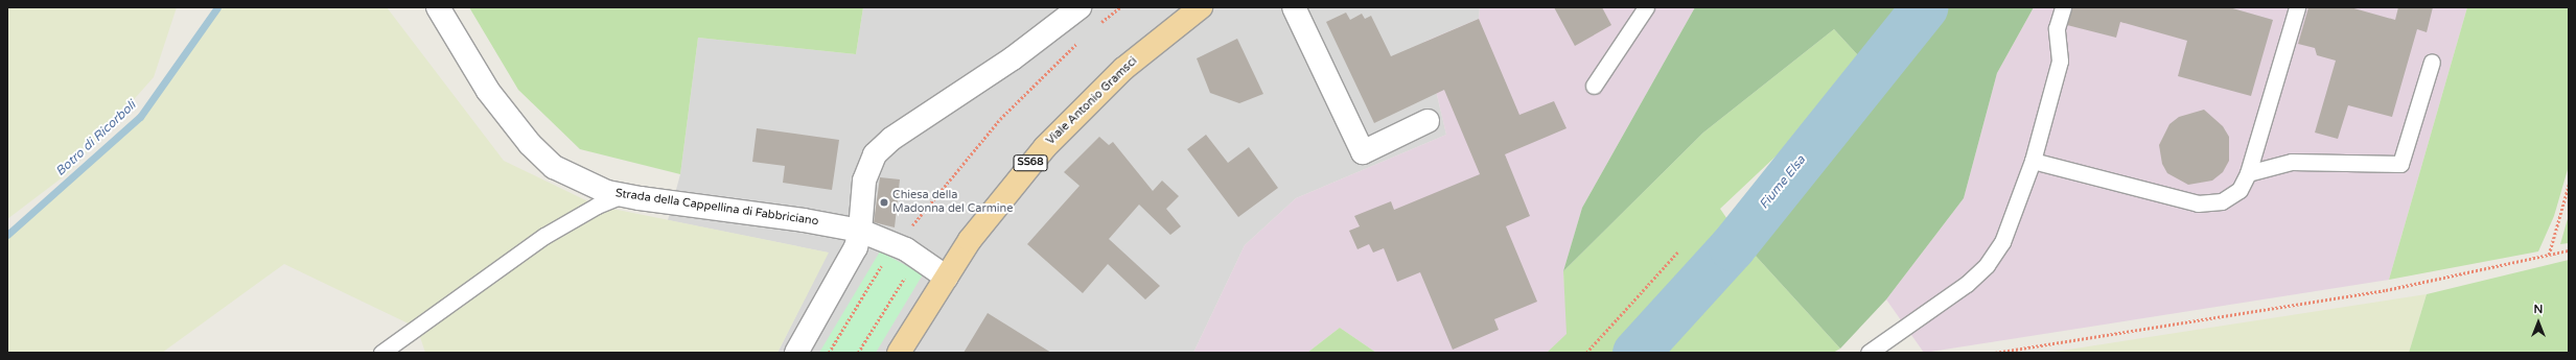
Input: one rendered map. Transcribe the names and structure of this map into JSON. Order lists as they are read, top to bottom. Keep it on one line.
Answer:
{"streets":{"main road":["Viale Antonio Gramsci","SS68"],"street":["Strada della Cappellina di Fabbriciano"]},"crossings":[["Viale Antonio Gramsci","Strada della Cappellina di Fabbriciano"]],"water":["Botro di Ricorboli","Fiume Elsa"],"places":["Chiesa della Madonna del Carmine"],"north":"top"}
